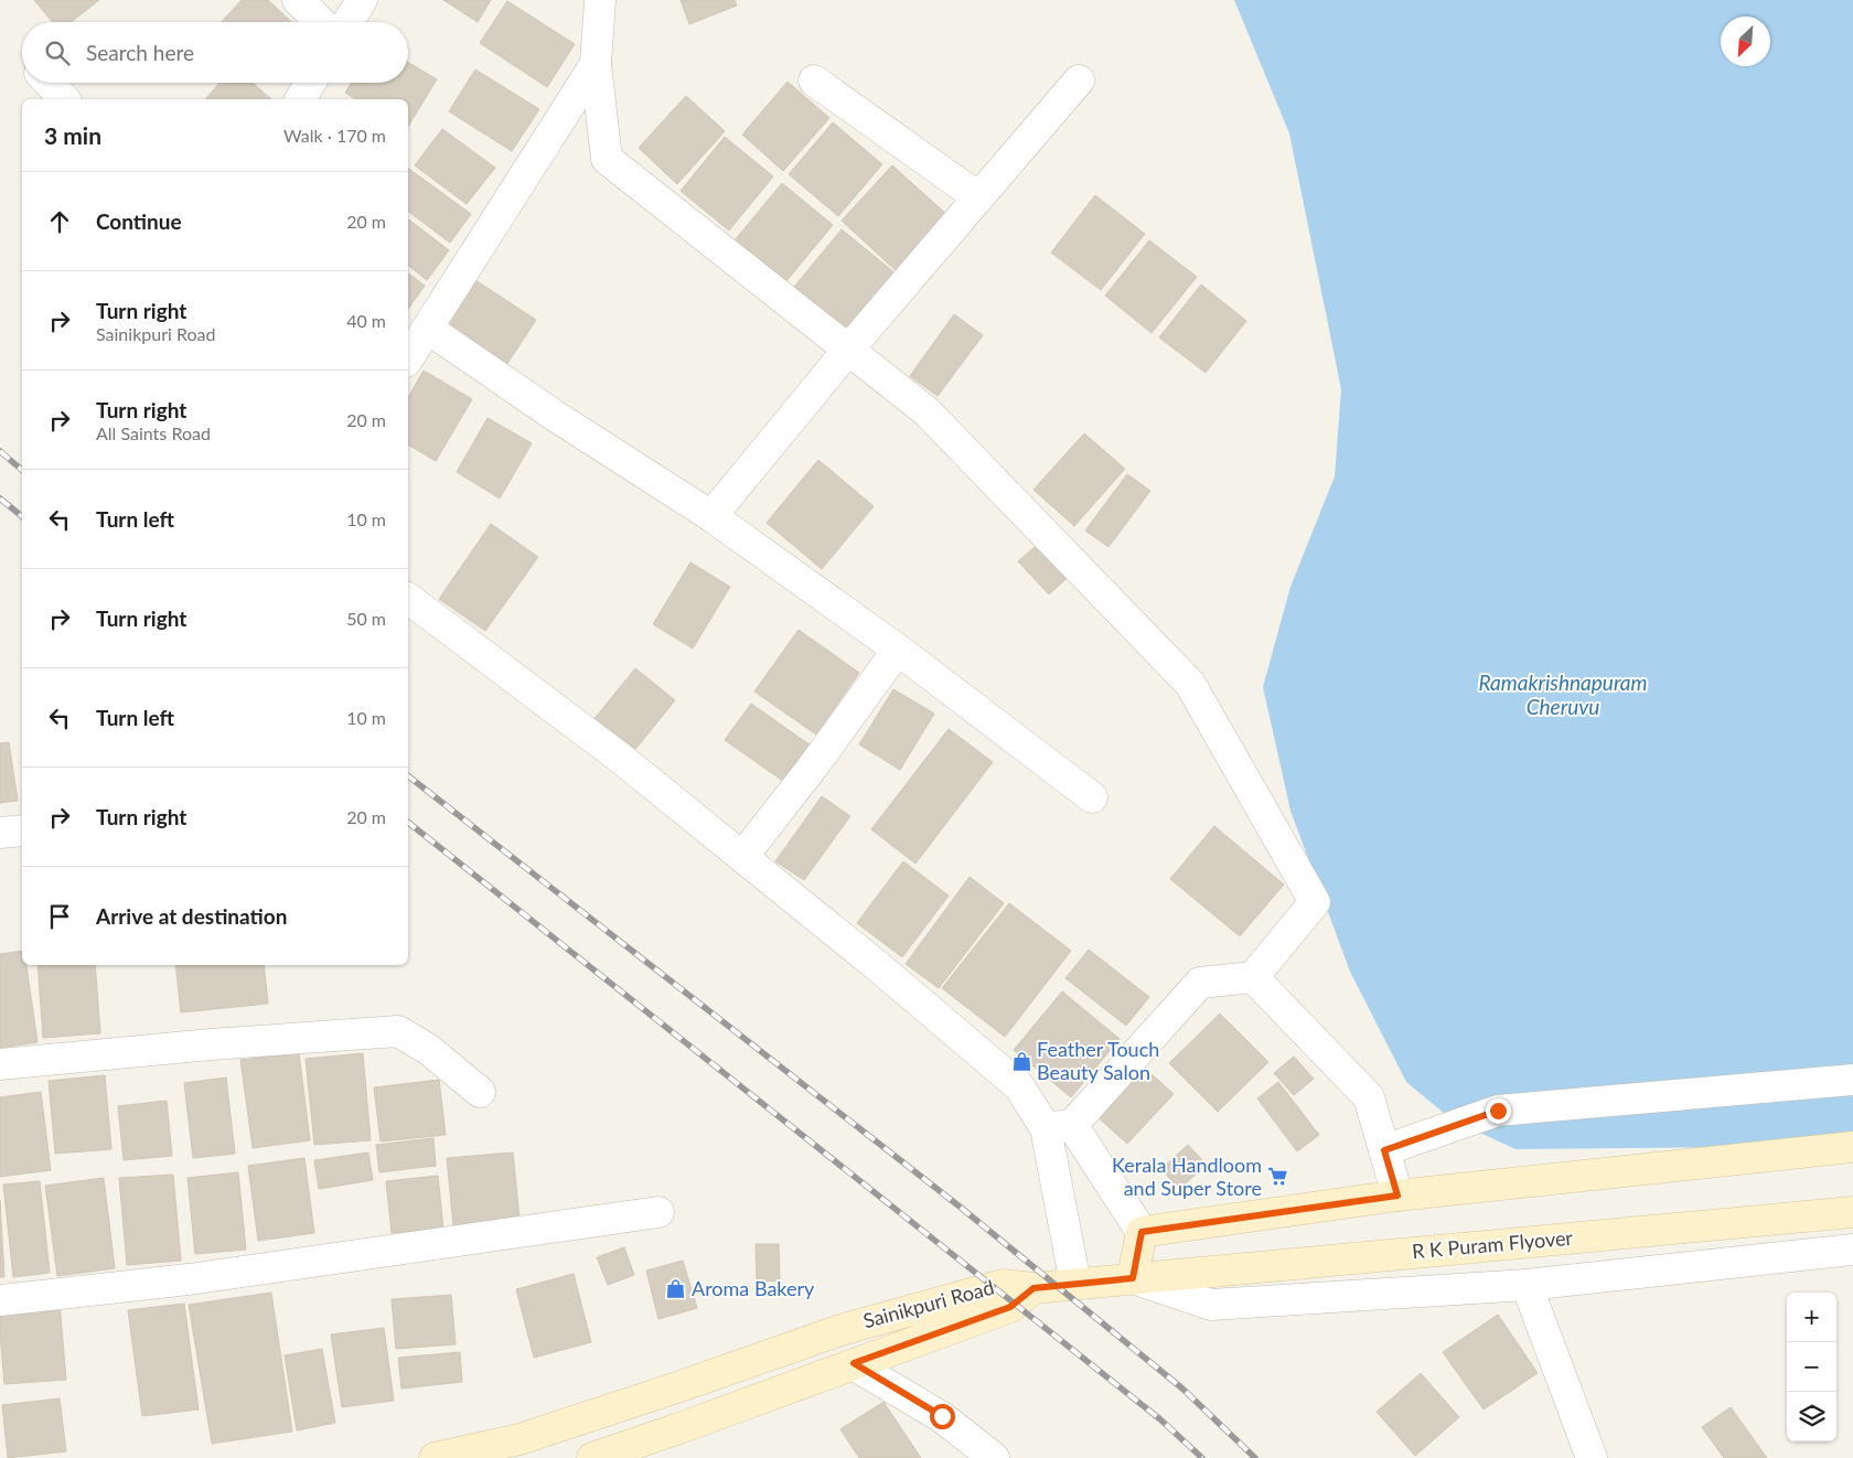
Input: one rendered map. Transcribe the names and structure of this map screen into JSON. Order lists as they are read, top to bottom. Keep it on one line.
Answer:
{"streets":{"main road":["R K Puram Flyover","Sainikpuri Road"]},"crossings":[["R K Puram Flyover","Sainikpuri Road"]],"water":["Ramakrishnapuram Cheruvu"],"places":{"shop":["Feather Touch Beauty Salon","Aroma Bakery"],"supermarket":["Kerala Handloom and Super Store"]},"north":"bottom left","page":{"search":"Search here","heading":["3 min","Walk · 170 m"],"list":[["Continue","20 m"],["Turn right","Sainikpuri Road","40 m"],["Turn right","All Saints Road","20 m"],["Turn left","10 m"],["Turn right","50 m"],["Turn left","10 m"],["Turn right","20 m"],"Arrive at destination"],"map_buttons":["+","−"]}}
